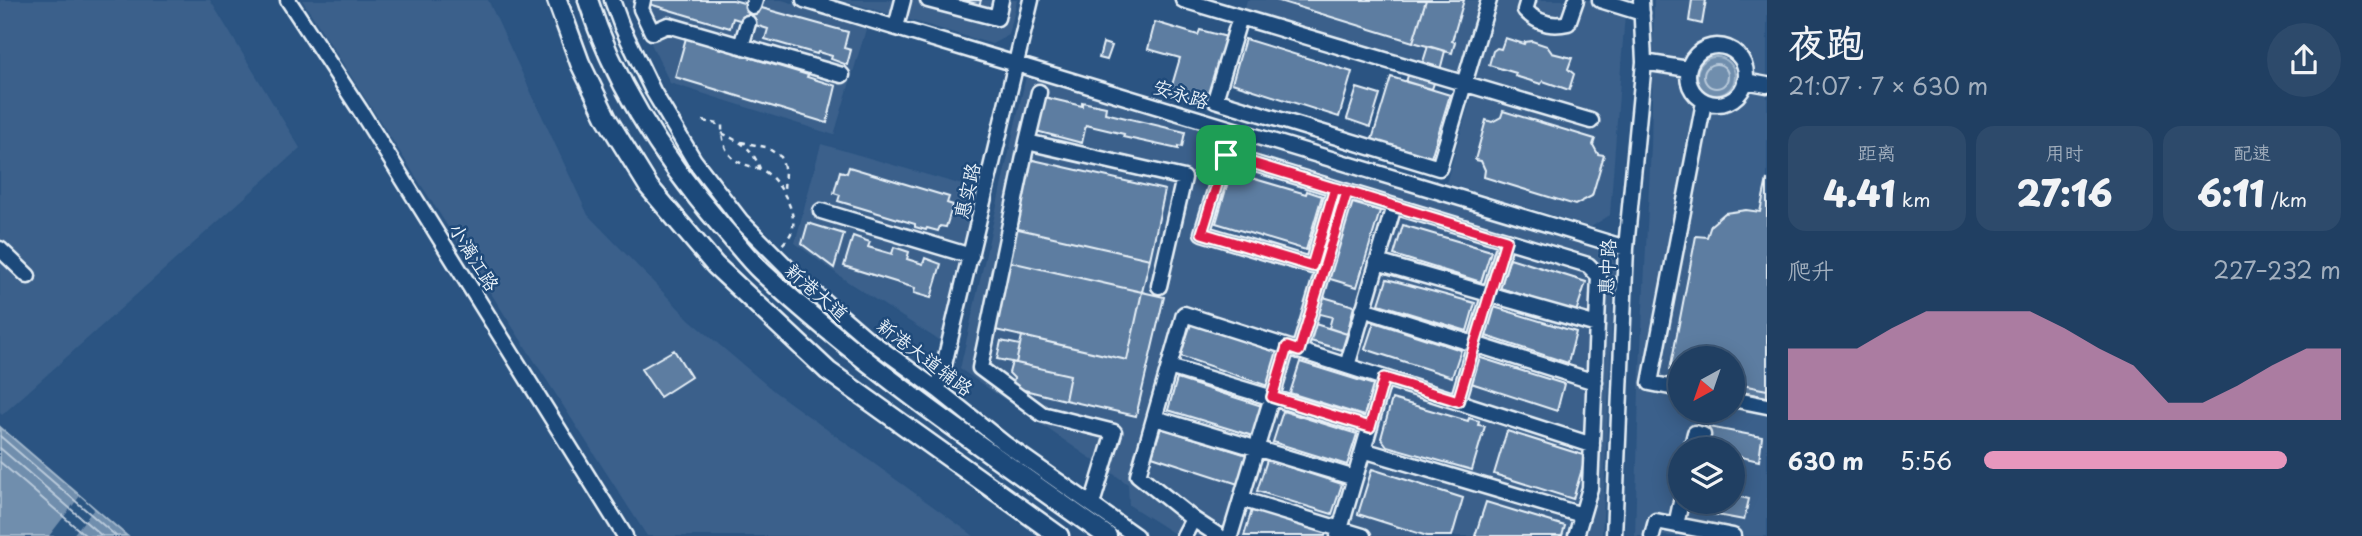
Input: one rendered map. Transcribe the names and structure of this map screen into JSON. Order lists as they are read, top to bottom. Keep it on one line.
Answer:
{"streets":{"main road":["新港大道"],"street":["安永路","惠实路","小漓江路","惠中路","新港大道辅路"]},"crossings":[["安永路","惠实路"],["安永路","惠中路"],["惠实路","新港大道辅路"]],"north":"bottom left","page":{"heading":["夜跑","21:07 · 7 × 630 m"],"stats":[["距离","4.41 km"],["用时","27:16"],["配速","6:11 /km"]],"chart":["爬升","227–232 m"],"list":[{"name":"630 m","note":"5:56"}]}}
